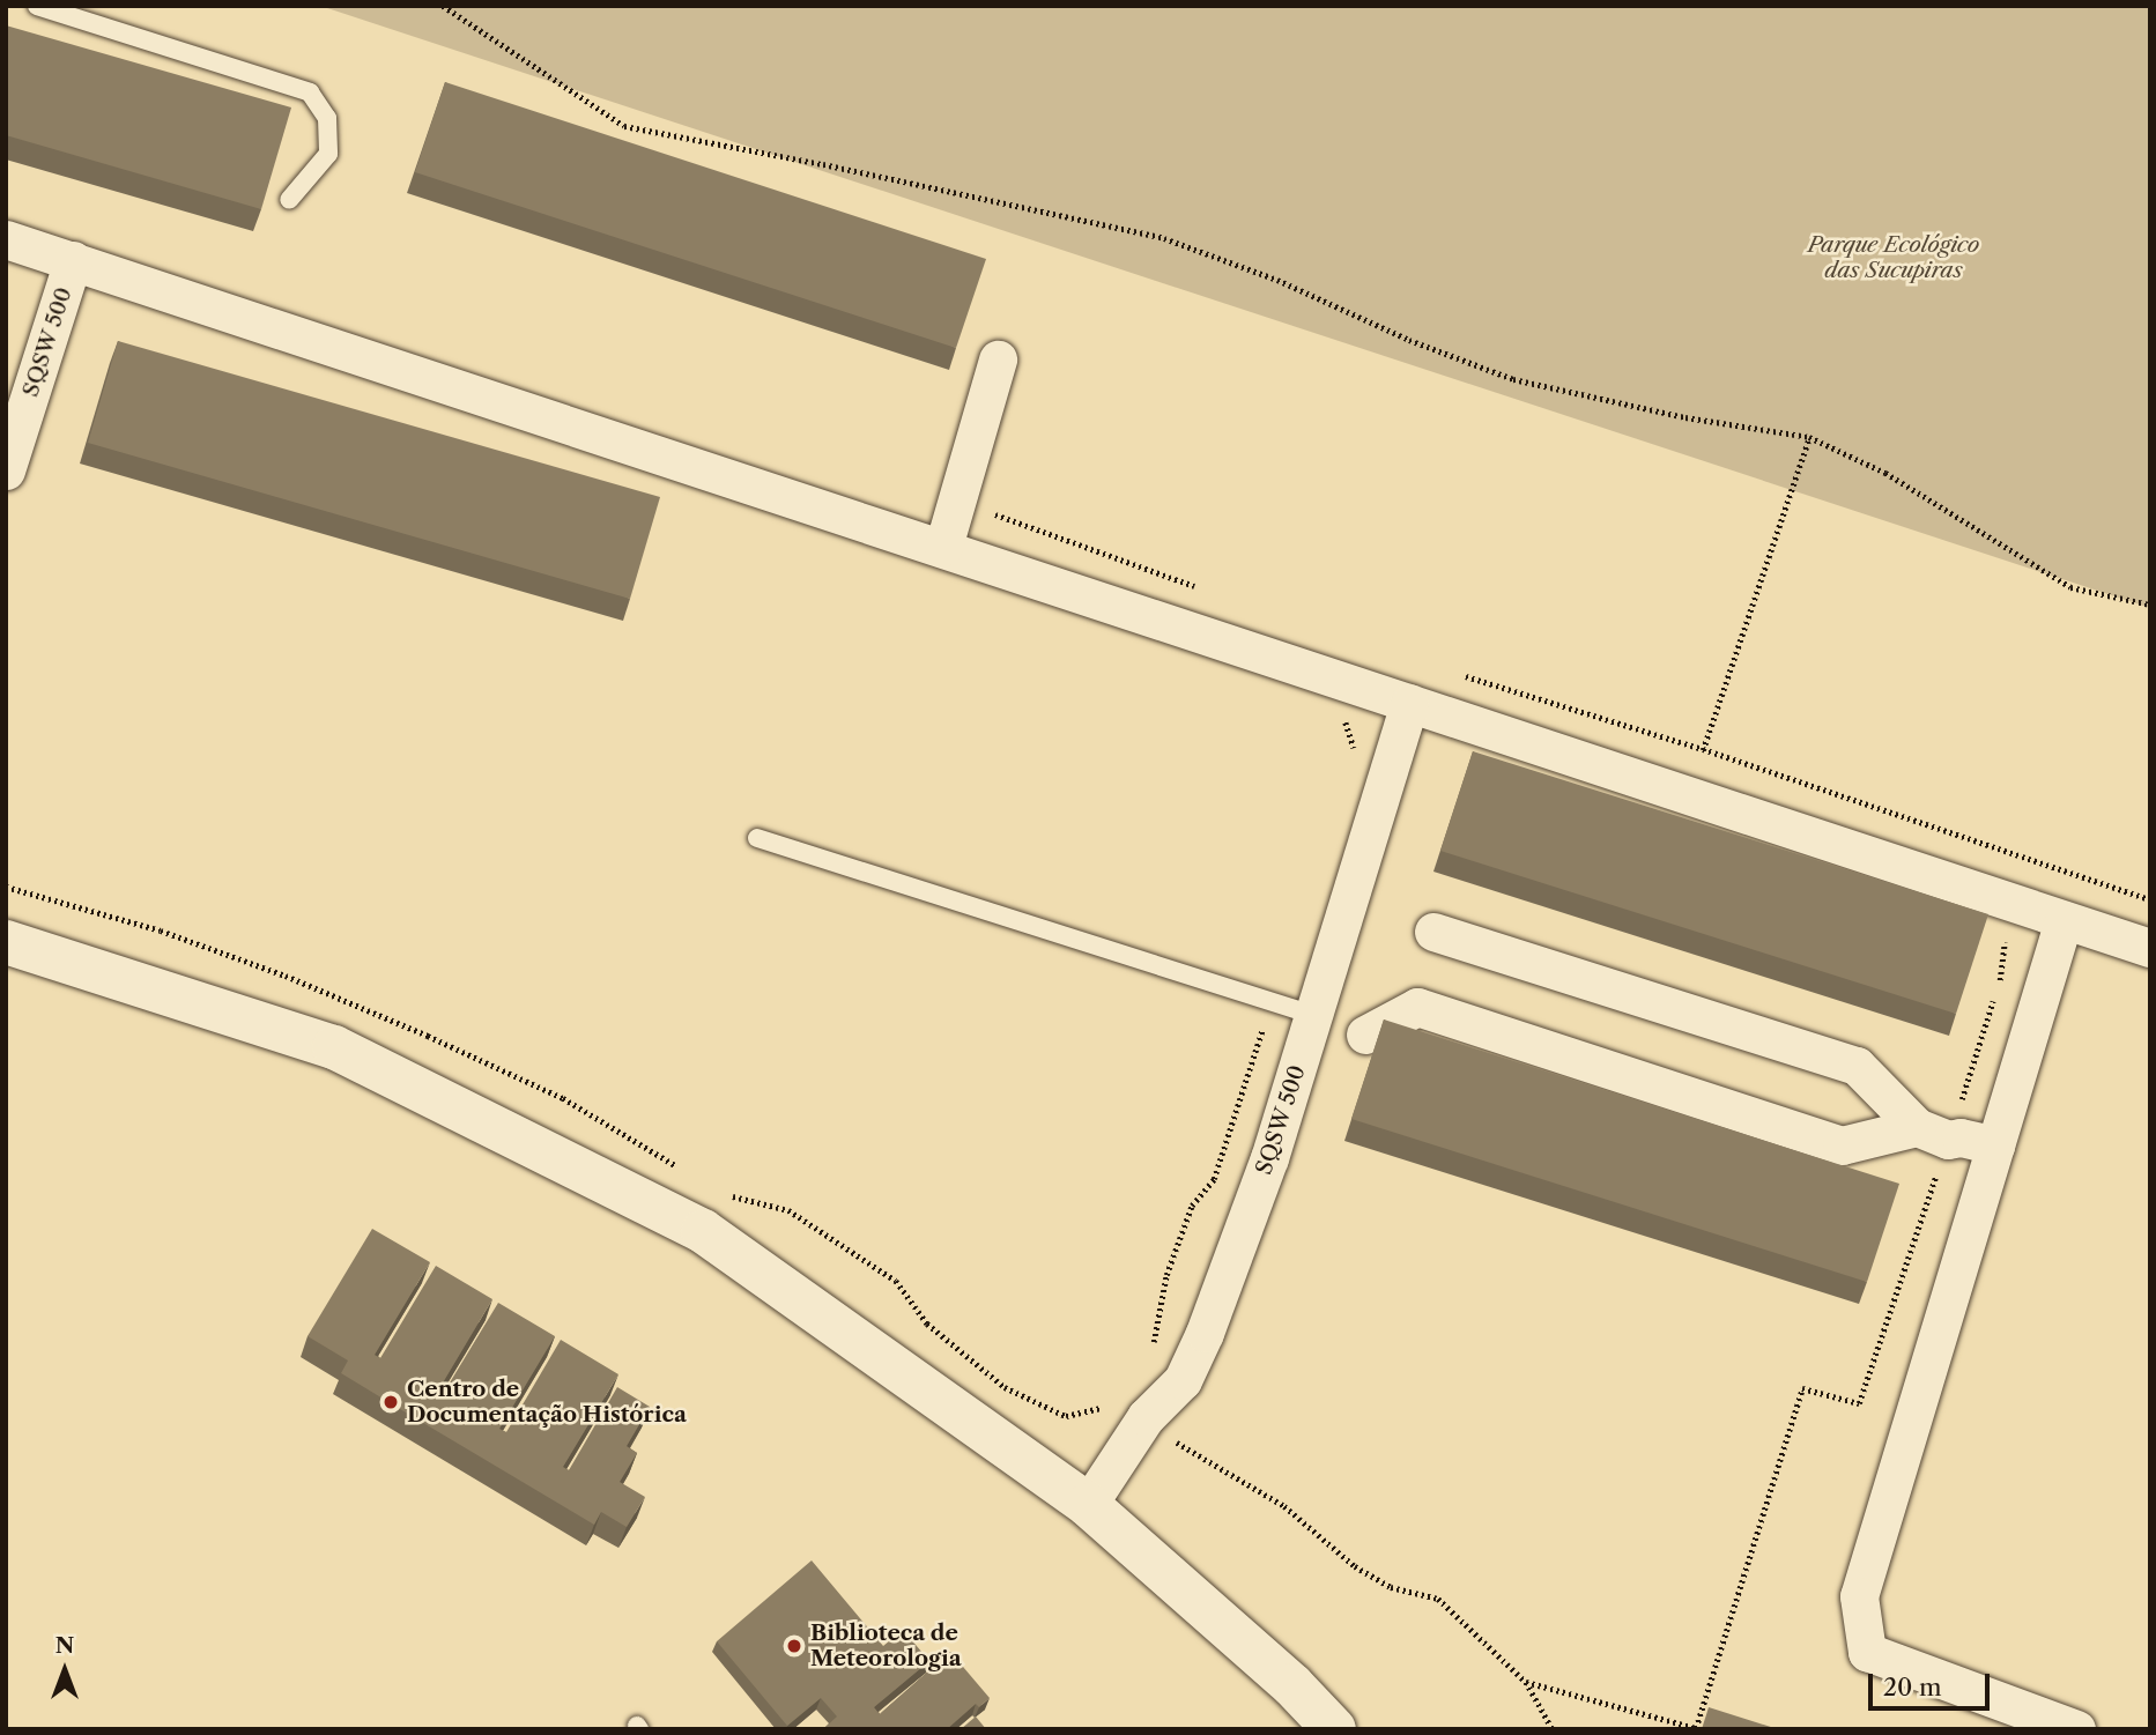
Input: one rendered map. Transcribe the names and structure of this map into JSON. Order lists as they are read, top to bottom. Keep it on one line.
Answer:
{"streets":{"street":["SQSW 500"]},"parks":["Parque Ecológico das Sucupiras"],"places":["Centro de Documentação Histórica","Biblioteca de Meteorologia"],"scale_bar":"20 m","north":"top"}
